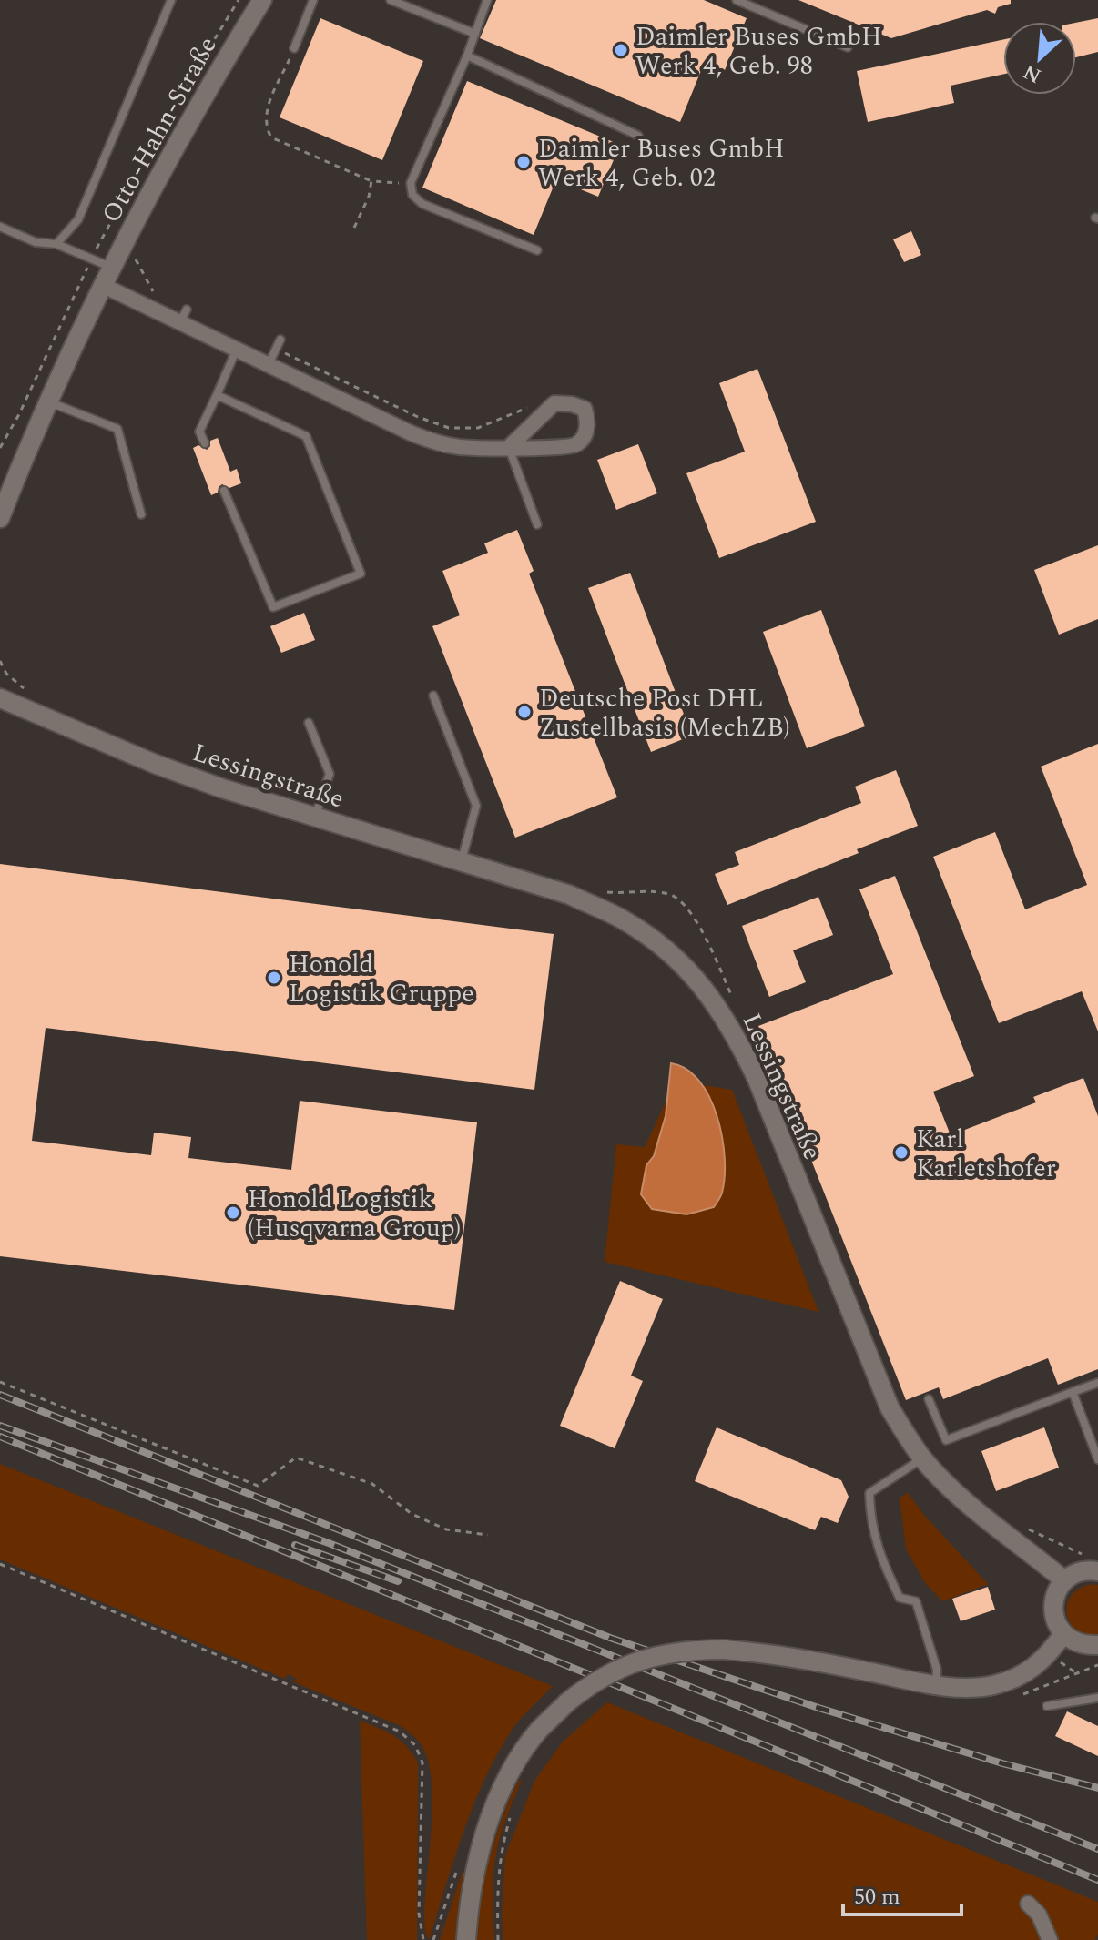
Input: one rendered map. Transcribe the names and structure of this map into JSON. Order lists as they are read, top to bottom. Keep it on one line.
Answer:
{"streets":{"street":["Otto-Hahn-Straße","Lessingstraße"]},"places":["Daimler Buses GmbH Werk 4, Geb. 98","Daimler Buses GmbH Werk 4, Geb. 02","Deutsche Post DHL Zustellbasis (MechZB)","Honold Logistik Gruppe","Karl Karletshofer","Honold Logistik (Husqvarna Group)"],"scale_bar":"50 m","north":"bottom left"}
